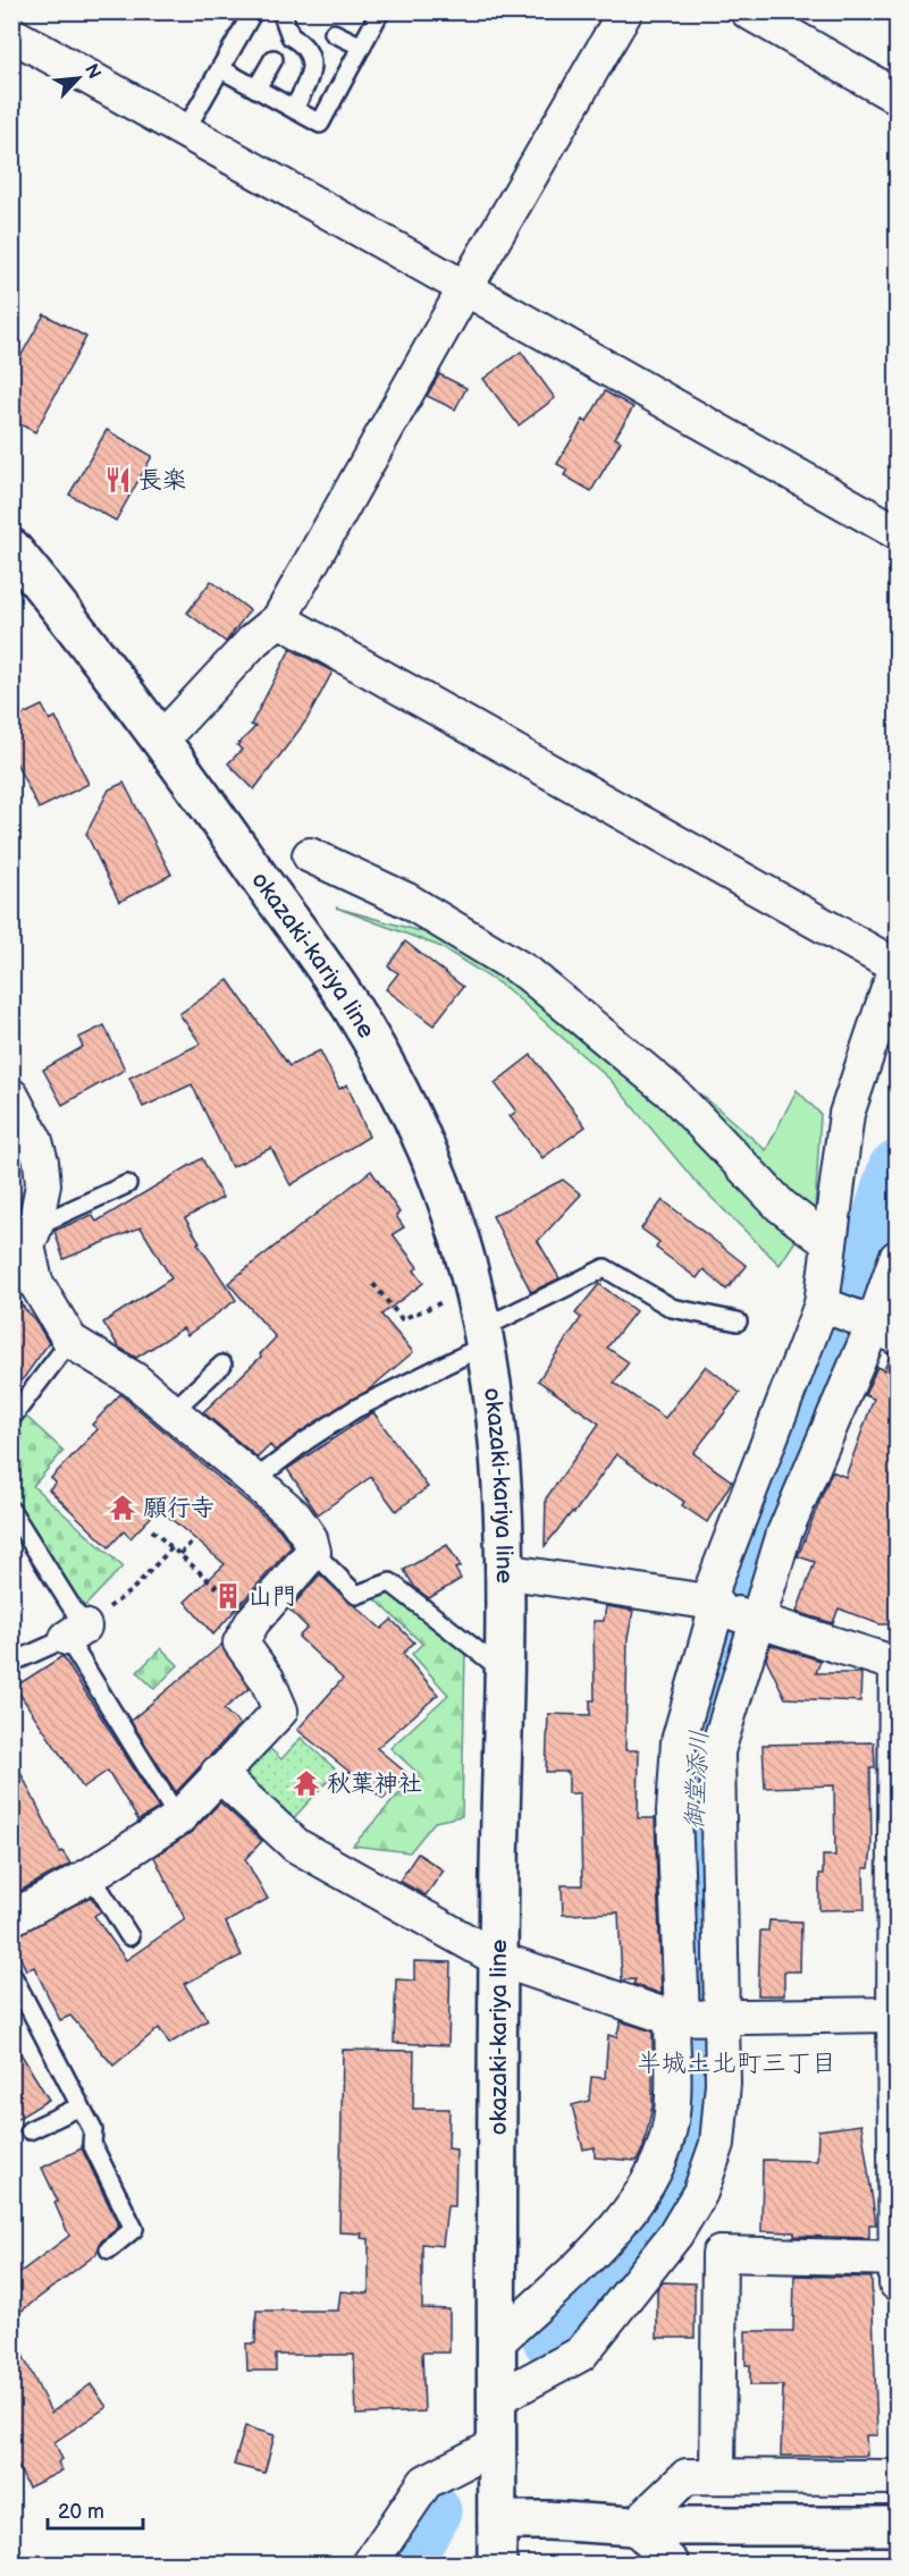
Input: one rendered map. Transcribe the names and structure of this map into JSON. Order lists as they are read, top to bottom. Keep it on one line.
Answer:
{"streets":{"main road":["okazaki-kariya line"]},"districts":["半城土北町三丁目"],"water":["御堂添川"],"places":{"restaurant":["長楽"],"temple":["願行寺","秋葉神社"],"building":["山門"]},"scale_bar":"20 m","north":"top right"}
